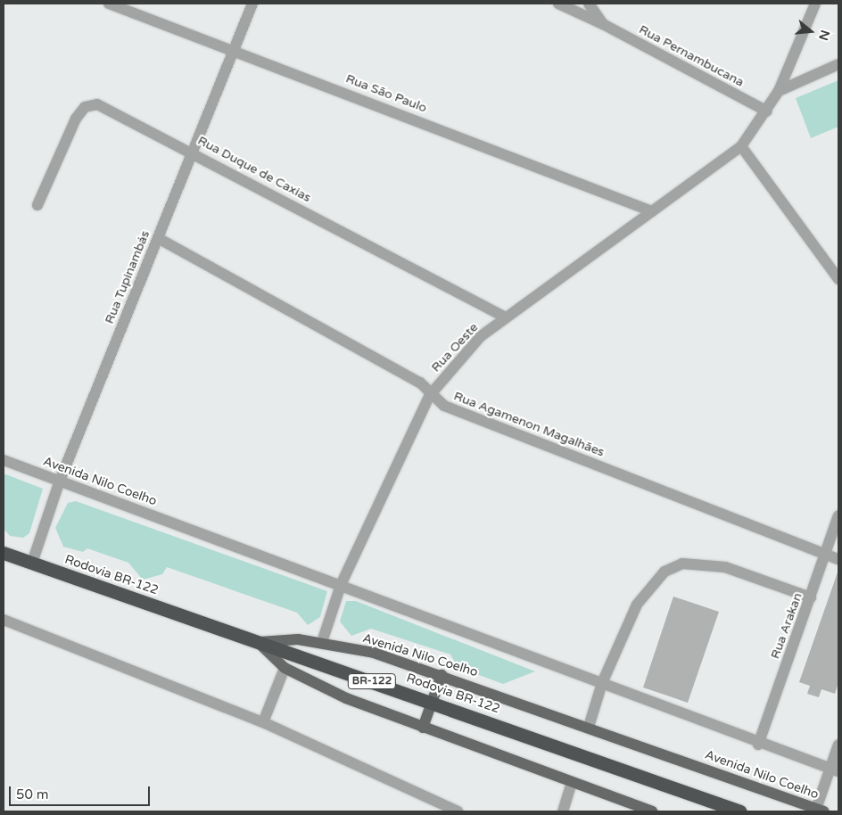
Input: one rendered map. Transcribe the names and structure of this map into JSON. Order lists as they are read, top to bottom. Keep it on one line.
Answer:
{"streets":{"highway":["Rodovia BR-122","BR-122"],"main road":["Avenida Nilo Coelho"],"street":["Rua Pernambucana","Rua São Paulo","Rua Duque de Caxias","Rua Tupinambás","Rua Oeste","Rua Agamenon Magalhães","Rua Arakan"]},"crossings":[["Rua Pernambucana","Rua Oeste"],["Rua São Paulo","Rua Tupinambás"],["Rua São Paulo","Rua Oeste"],["Rua Duque de Caxias","Rua Tupinambás"],["Rua Duque de Caxias","Rua Oeste"],["Rua Tupinambás","Rua Agamenon Magalhães"],["Rua Tupinambás","Avenida Nilo Coelho"],["Rua Tupinambás","Rodovia BR-122"],["Rua Oeste","Rua Agamenon Magalhães"],["Rua Oeste","Avenida Nilo Coelho"],["Rua Agamenon Magalhães","Rua Arakan"],["Avenida Nilo Coelho","Rodovia BR-122"],["Avenida Nilo Coelho","Rua Arakan"]],"scale_bar":"50 m","north":"right"}
